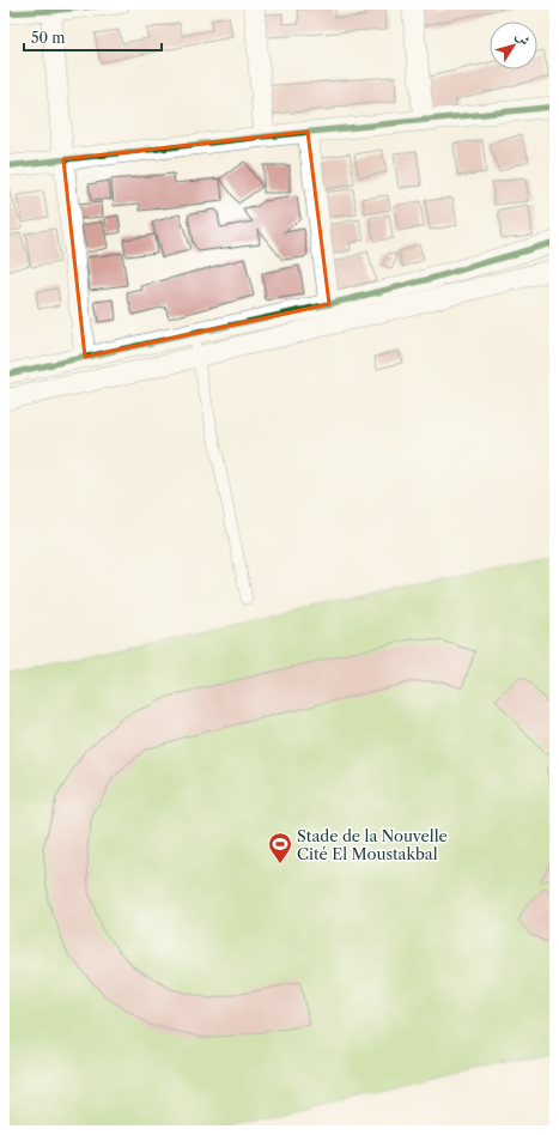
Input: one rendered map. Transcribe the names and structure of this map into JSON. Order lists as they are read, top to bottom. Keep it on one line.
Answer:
{"places":{"sports":["Stade de la Nouvelle Cité El Moustakbal"]},"scale_bar":"50 m","north":"top right"}
